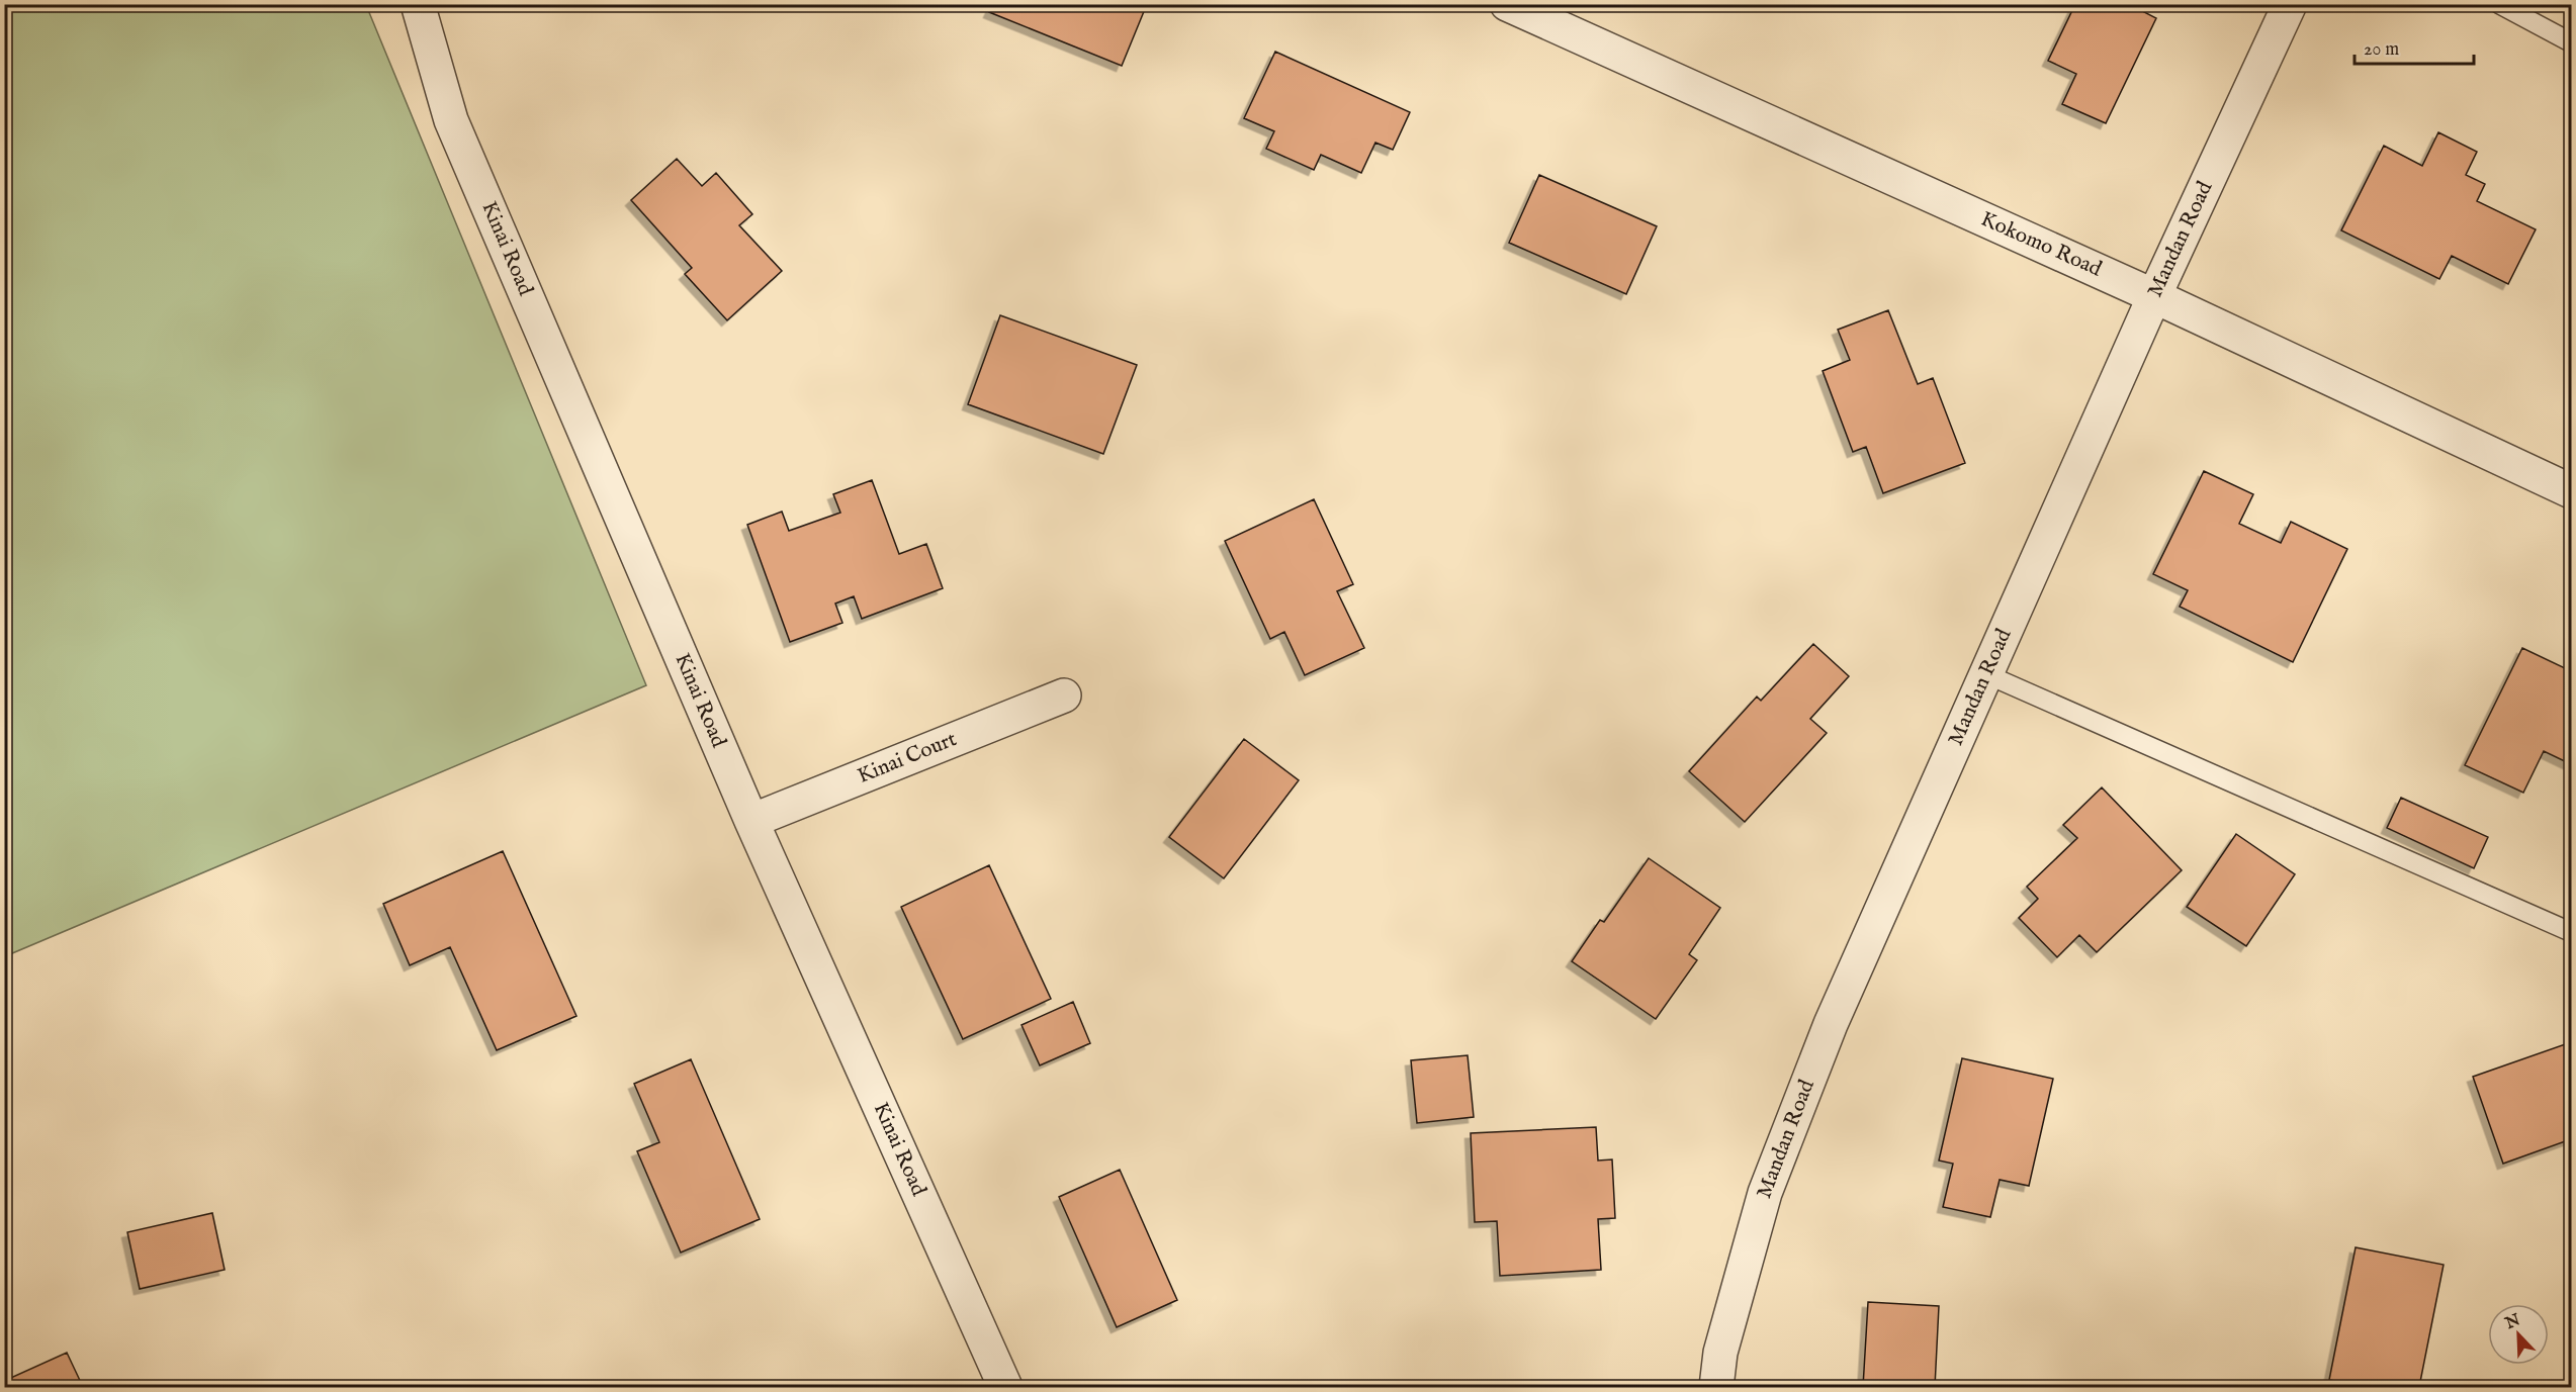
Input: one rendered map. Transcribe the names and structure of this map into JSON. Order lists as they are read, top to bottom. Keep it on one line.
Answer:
{"streets":{"street":["Mandan Road","Kokomo Road","Kinai Road","Kinai Court"]},"crossings":[["Mandan Road","Kokomo Road"],["Kinai Road","Kinai Court"]],"scale_bar":"20 m","north":"top left"}
